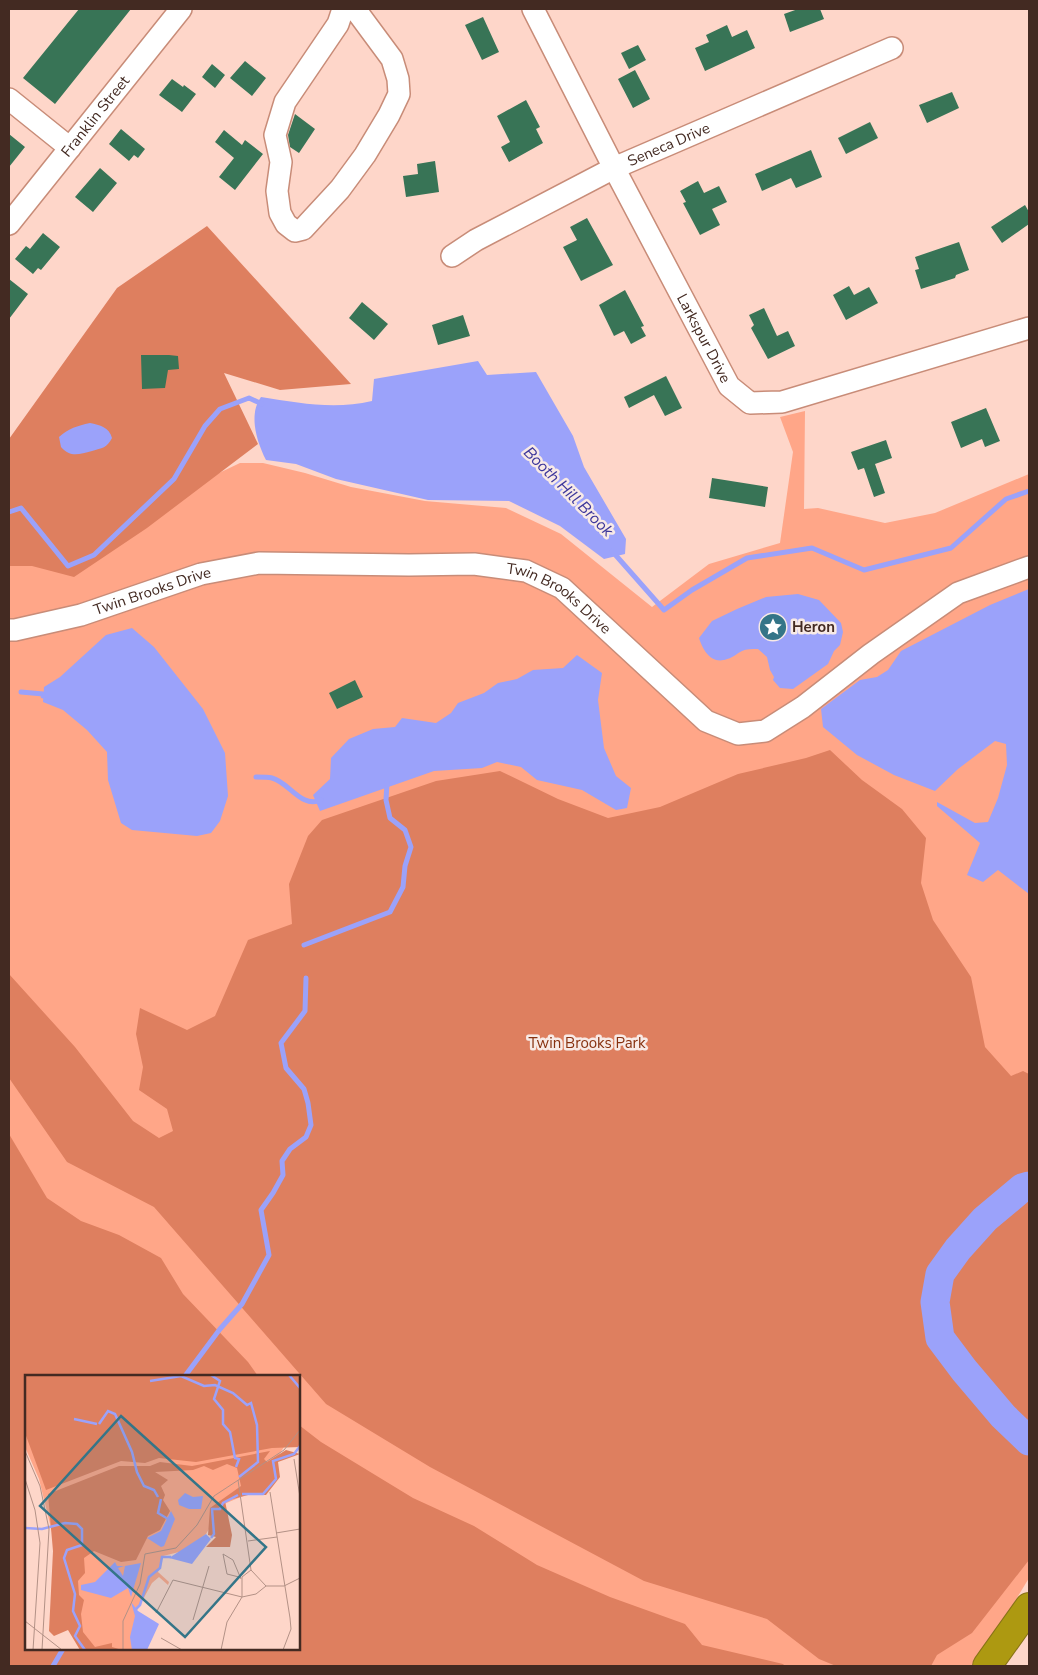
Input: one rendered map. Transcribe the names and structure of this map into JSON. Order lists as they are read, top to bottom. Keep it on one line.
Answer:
{"streets":{"street":["Franklin Street","Seneca Drive","Larkspur Drive","Twin Brooks Drive"]},"crossings":[["Seneca Drive","Larkspur Drive"]],"water":["Booth Hill Brook"],"parks":["Twin Brooks Park"],"places":{"place":["Heron"]}}
